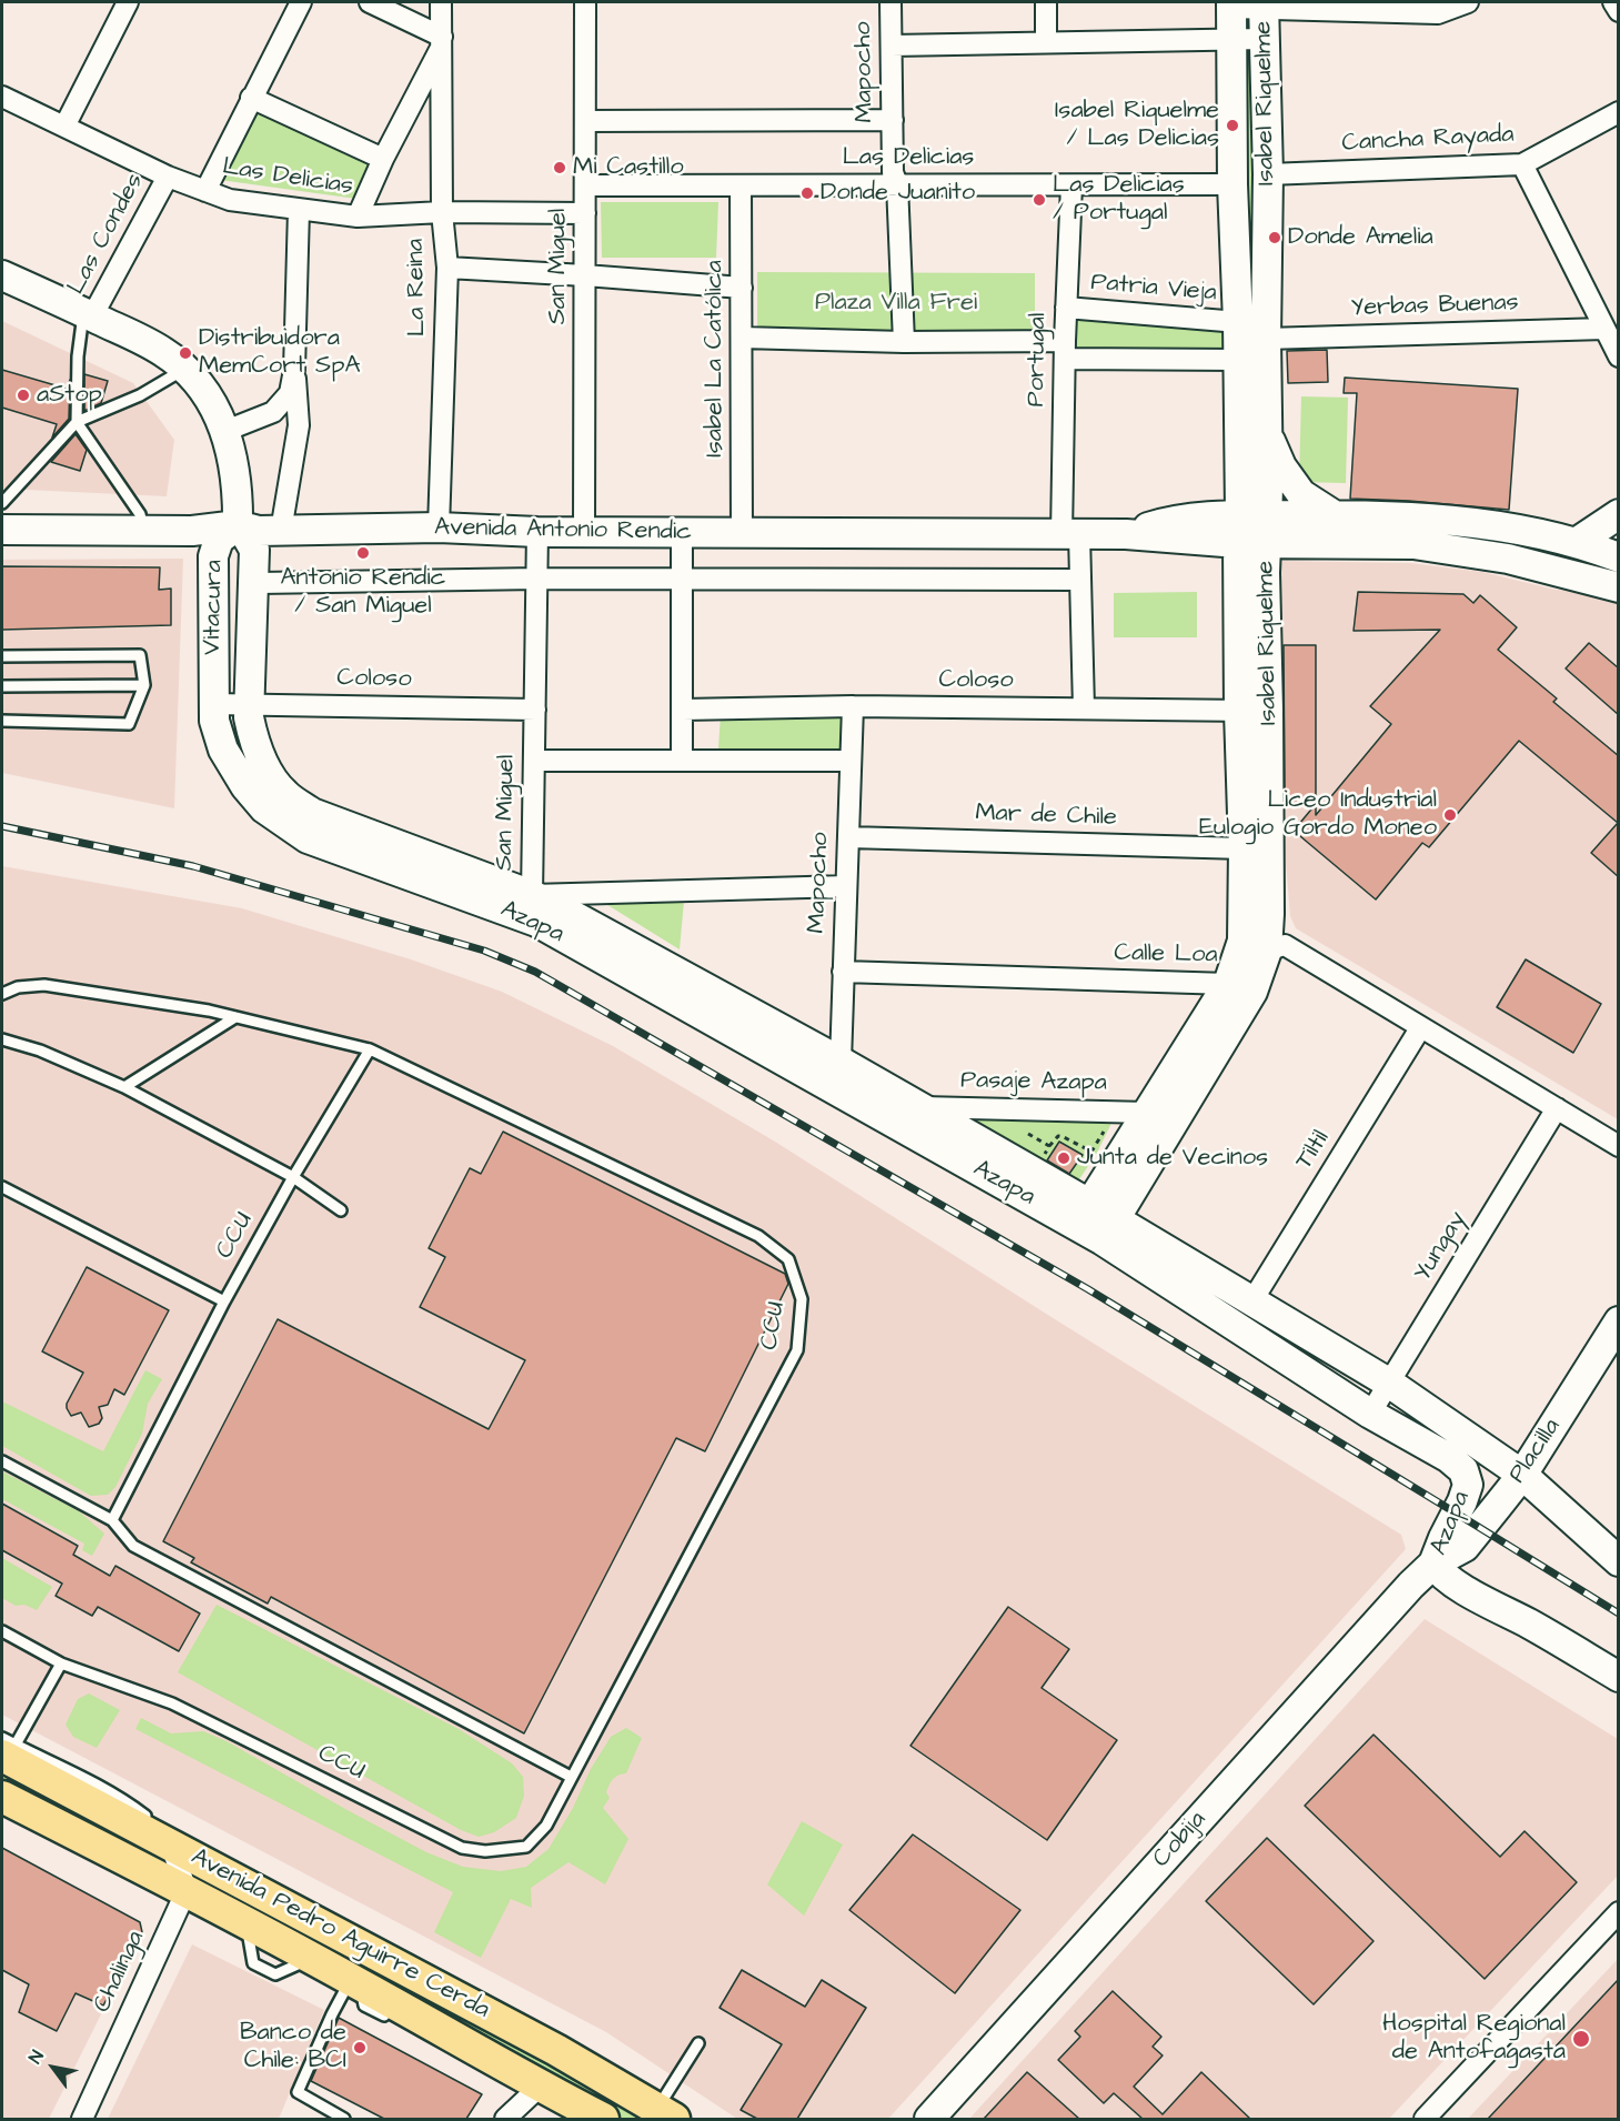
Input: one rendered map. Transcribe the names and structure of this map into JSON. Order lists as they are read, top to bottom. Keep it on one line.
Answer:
{"streets":{"main road":["Avenida Pedro Aguirre Cerda"],"street":["Mapocho","Isabel Riquelme","Cancha Rayada","Las Delicias","Las Condes","San Miguel","La Reina","Patria Vieja","Yerbas Buenas","Isabel La Católica","Portugal","Avenida Antonio Rendic","Vitacura","Coloso","Mar de Chile","Azapa","Calle Loa","Pasaje Azapa","Tiltil","Yungay","Placilla","Cobija","Chalinga"],"lane":["CCU"]},"crossings":[["Mapocho","Las Delicias"],["Mapocho","Coloso"],["Mapocho","Mar de Chile"],["Mapocho","Azapa"],["Mapocho","Calle Loa"],["Isabel Riquelme","Cancha Rayada"],["Isabel Riquelme","Las Delicias"],["Isabel Riquelme","Patria Vieja"],["Isabel Riquelme","Yerbas Buenas"],["Isabel Riquelme","Avenida Antonio Rendic"],["Isabel Riquelme","Coloso"],["Isabel Riquelme","Mar de Chile"],["Isabel Riquelme","Azapa"],["Isabel Riquelme","Calle Loa"],["Isabel Riquelme","Pasaje Azapa"],["Las Delicias","Las Condes"],["Las Delicias","San Miguel"],["Las Delicias","La Reina"],["Las Delicias","Isabel La Católica"],["Las Delicias","Portugal"],["San Miguel","Avenida Antonio Rendic"],["San Miguel","Coloso"],["San Miguel","Azapa"],["La Reina","Avenida Antonio Rendic"],["Patria Vieja","Portugal"],["Isabel La Católica","Avenida Antonio Rendic"],["Portugal","Avenida Antonio Rendic"],["Portugal","Coloso"],["Avenida Antonio Rendic","Vitacura"],["Vitacura","Coloso"],["Vitacura","Azapa"],["Azapa","Pasaje Azapa"],["Azapa","Tiltil"],["Azapa","Yungay"],["Azapa","Placilla"],["Azapa","Cobija"],["Placilla","Cobija"],["Avenida Pedro Aguirre Cerda","Chalinga"]],"parks":["Plaza Villa Frei"],"places":["Isabel Riquelme / Las Delicias","Mi Castillo","Donde Juanito","Las Delicias / Portugal","Donde Amelia","Distribuidora MemCort SpA","aStop","Antonio Rendic / San Miguel","Liceo Industrial Eulogio Gordo Moneo","Junta de Vecinos","Hospital Regional de Antofagasta","Banco de Chile: BCI"],"north":"top left"}
